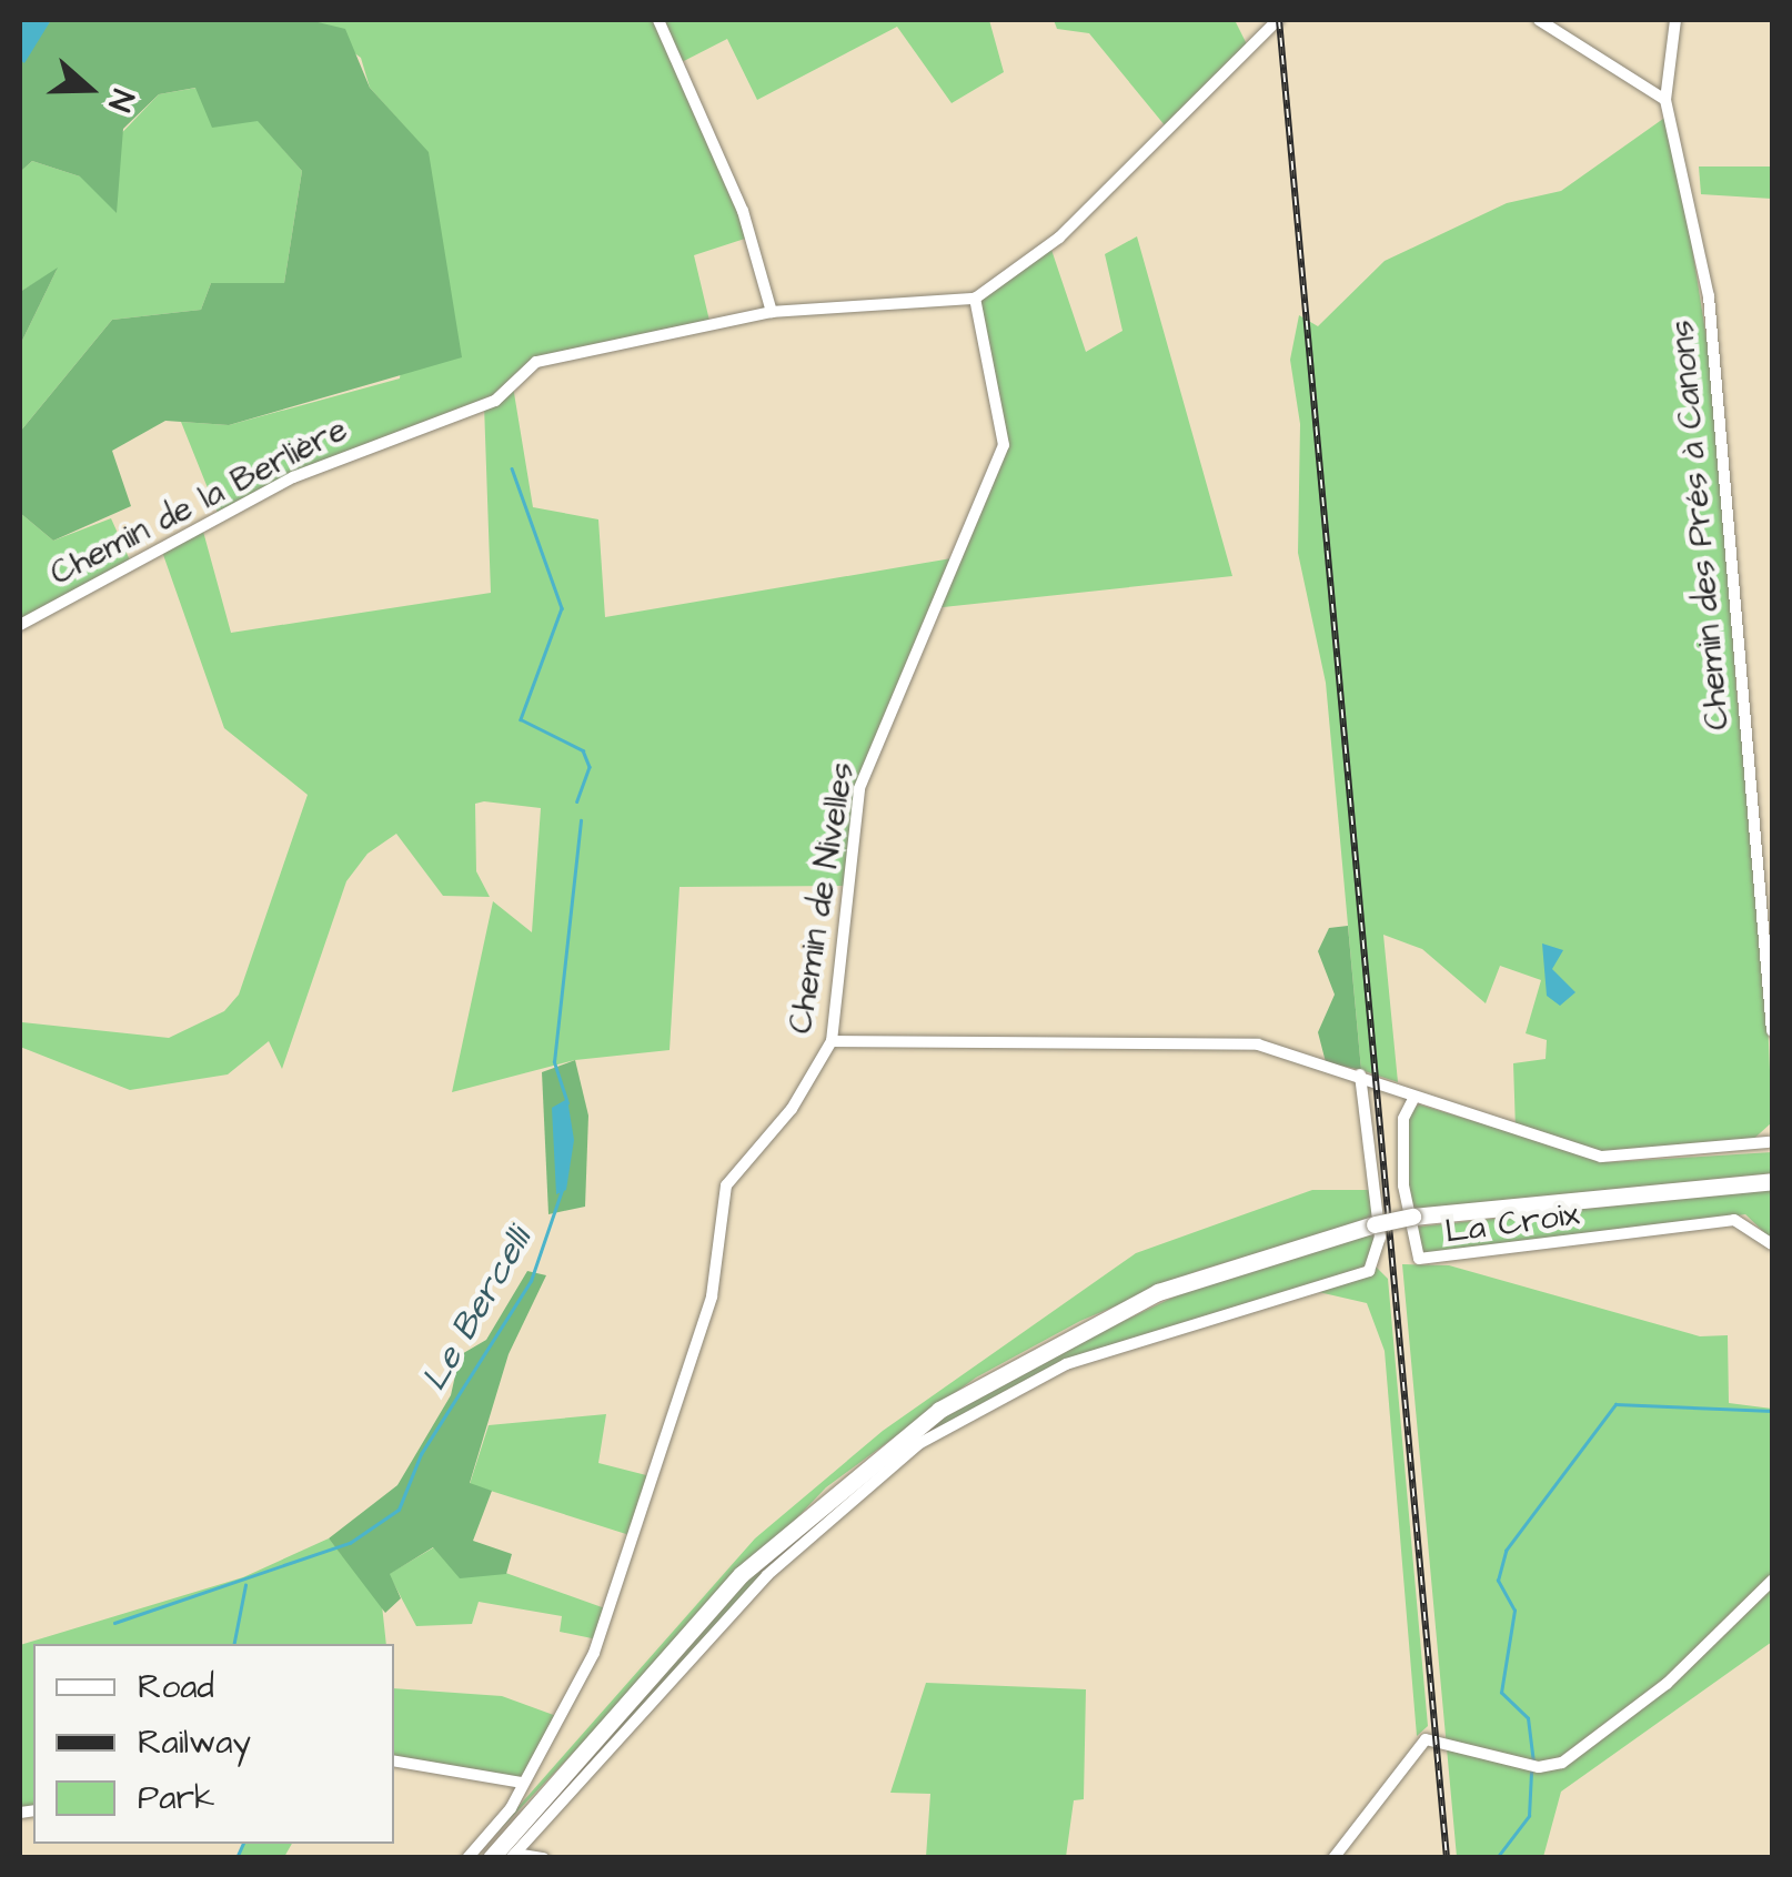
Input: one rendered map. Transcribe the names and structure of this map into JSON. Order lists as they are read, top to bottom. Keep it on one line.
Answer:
{"streets":{"street":["Chemin de la Berlière","Chemin des Prés à Canons","Chemin de Nivelles","La Croix"]},"crossings":[["Chemin de la Berlière","Chemin de Nivelles"]],"water":["Le Bercelli"],"legend":["Road","Railway","Park"],"north":"right"}
